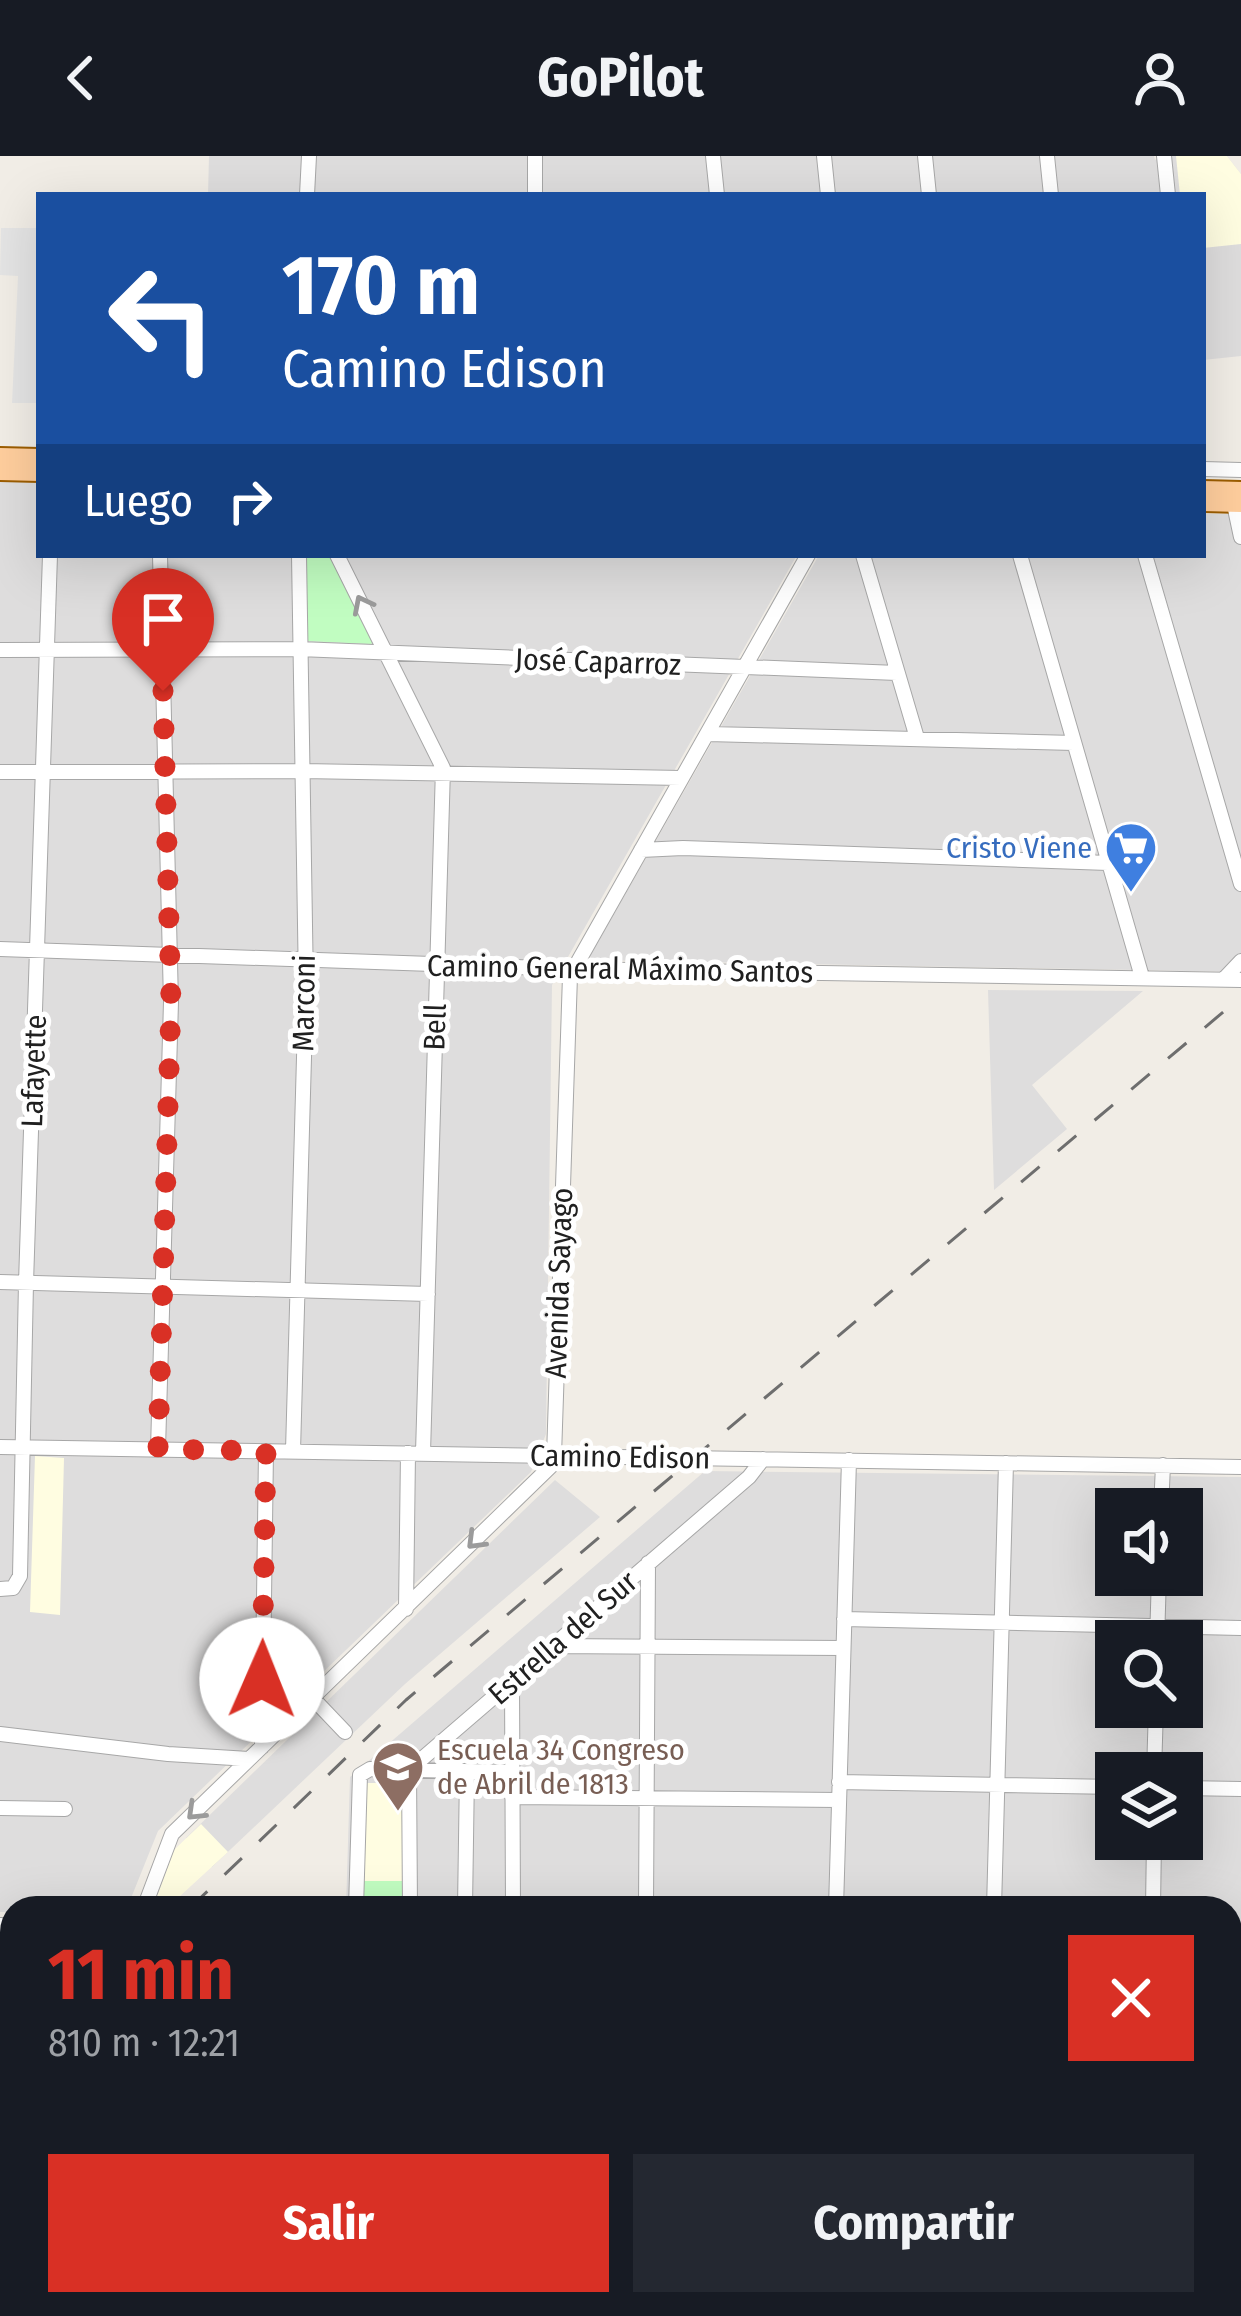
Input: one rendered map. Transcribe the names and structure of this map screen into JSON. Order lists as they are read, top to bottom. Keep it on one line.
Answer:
{"streets":{"street":["José Caparroz","Camino General Máximo Santos","Marconi","Bell","Lafayette","Avenida Sayago","Camino Edison","Estrella del Sur"]},"crossings":[["José Caparroz","Marconi"],["José Caparroz","Bell"],["José Caparroz","Lafayette"],["José Caparroz","Avenida Sayago"],["Camino General Máximo Santos","Marconi"],["Camino General Máximo Santos","Bell"],["Camino General Máximo Santos","Lafayette"],["Camino General Máximo Santos","Avenida Sayago"],["Marconi","Camino Edison"],["Bell","Camino Edison"],["Lafayette","Camino Edison"],["Avenida Sayago","Camino Edison"],["Camino Edison","Estrella del Sur"]],"places":{"supermarket":["Cristo Viene"],"school or university":["Escuela 34 Congreso de Abril de 1813"]},"page":{"header":"GoPilot","turn":["170 m","Camino Edison"],"then":"Luego","heading":["11 min","810 m · 12:21"],"buttons":["Salir","Compartir"]}}
